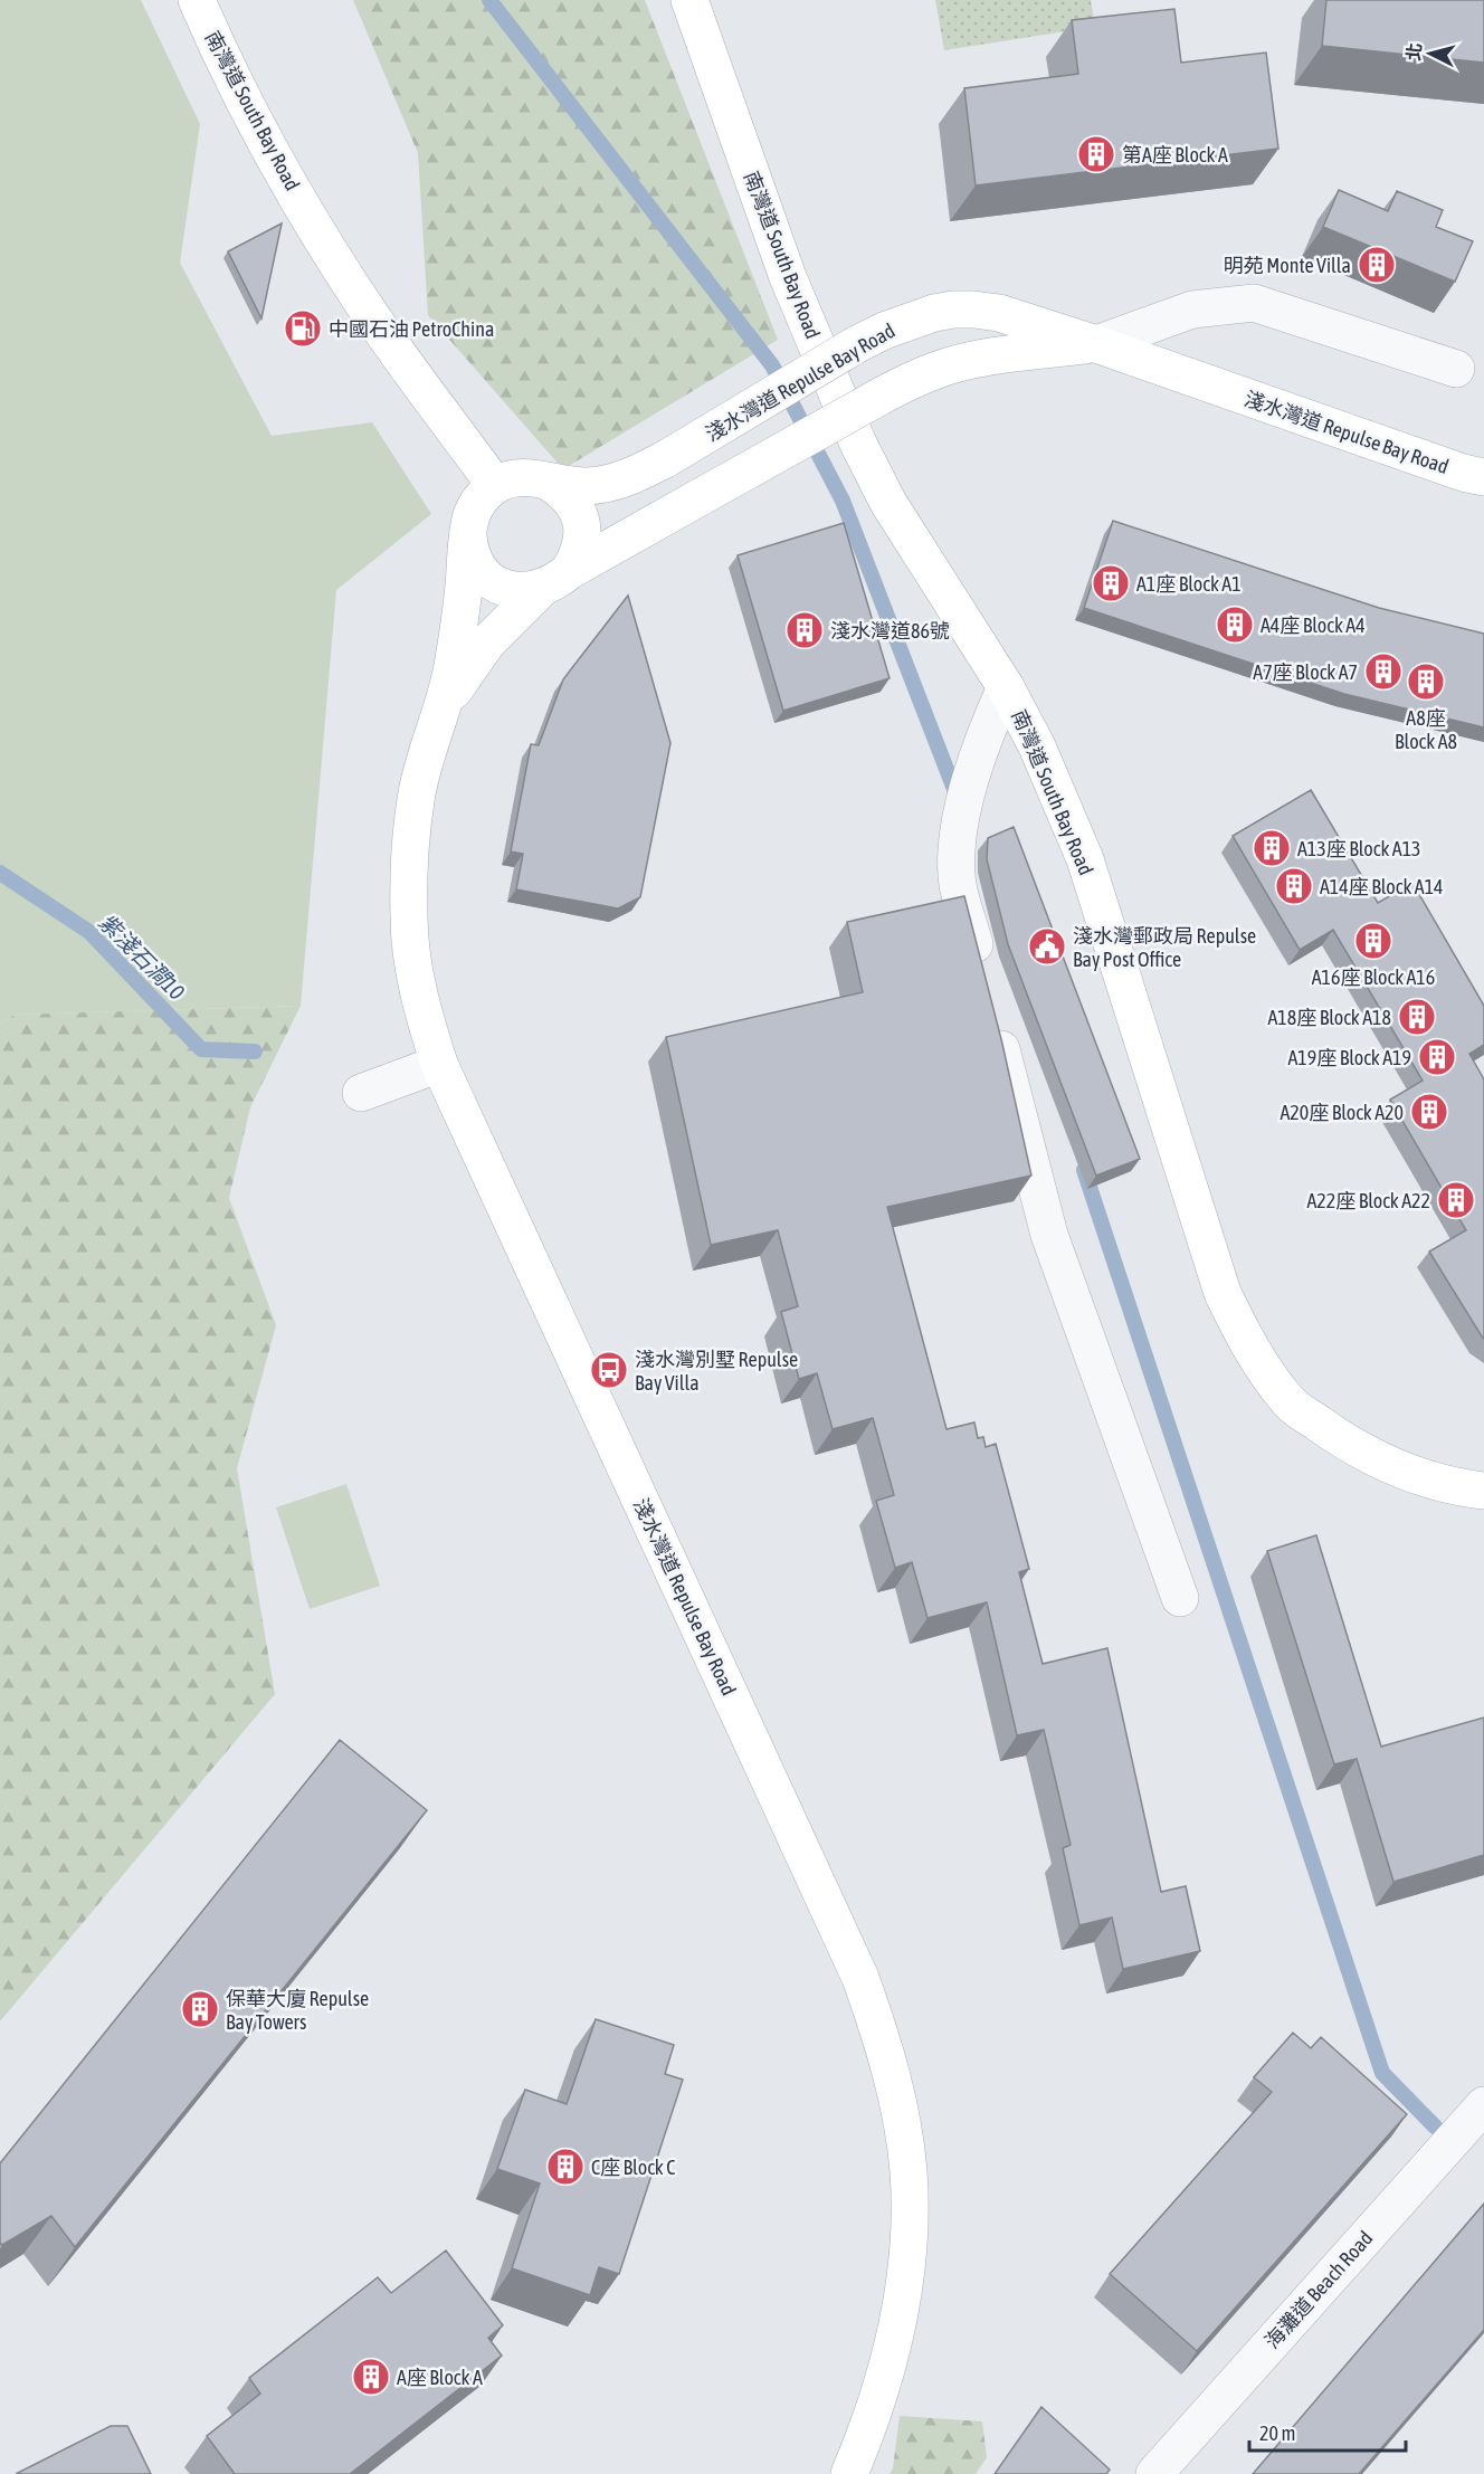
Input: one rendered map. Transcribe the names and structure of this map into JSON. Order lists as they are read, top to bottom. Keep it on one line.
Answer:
{"streets":{"main road":["南灣道 South Bay Road","淺水灣道 Repulse Bay Road"],"street":["海灘道 Beach Road"]},"crossings":[["南灣道 South Bay Road","淺水灣道 Repulse Bay Road"]],"water":["紫淺石澗10"],"places":{"building":["第A座 Block A","明苑 Monte Villa","A1座 Block A1","A4座 Block A4","淺水灣道86號","A7座 Block A7","A8座 Block A8","A13座 Block A13","A14座 Block A14","A16座 Block A16","A18座 Block A18","A19座 Block A19","A20座 Block A20","A22座 Block A22","保華大廈 Repulse Bay Towers","C座 Block C","A座 Block A"],"fuel station":["中國石油 PetroChina"],"public building":["淺水灣郵政局 Repulse Bay Post Office"],"bus stop":["淺水灣別墅 Repulse Bay Villa"]},"scale_bar":"20 m","north":"left"}
